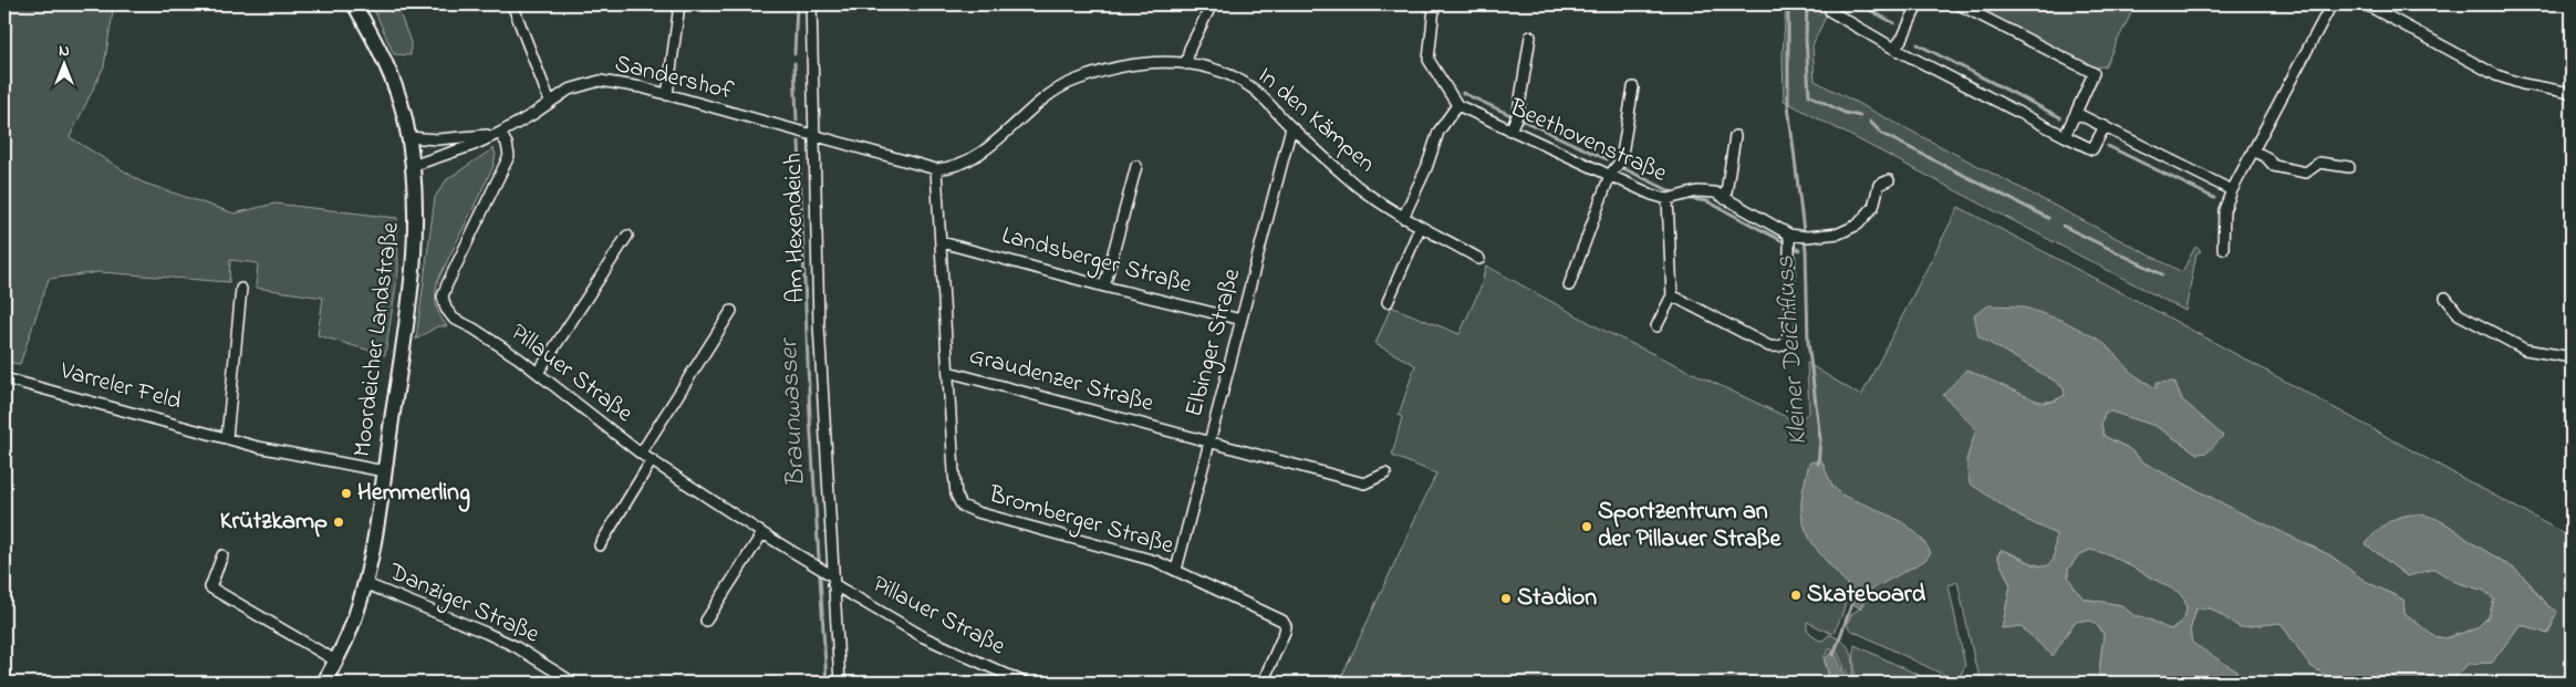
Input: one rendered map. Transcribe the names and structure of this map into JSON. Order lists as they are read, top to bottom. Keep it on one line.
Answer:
{"streets":{"main road":["Moordeicher Landstraße"],"street":["Sandershof","In den Kämpen","Beethovenstraße","Am Hexendeich","Landsberger Straße","Elbinger Straße","Pillauer Straße","Graudenzer Straße","Varreler Feld","Bromberger Straße","Danziger Straße"]},"crossings":[["Sandershof","In den Kämpen"],["Sandershof","Am Hexendeich"],["Sandershof","Moordeicher Landstraße"],["Sandershof","Pillauer Straße"],["In den Kämpen","Am Hexendeich"],["In den Kämpen","Elbinger Straße"],["In den Kämpen","Bromberger Straße"],["Am Hexendeich","Pillauer Straße"],["Landsberger Straße","Elbinger Straße"],["Landsberger Straße","Bromberger Straße"],["Moordeicher Landstraße","Varreler Feld"],["Moordeicher Landstraße","Danziger Straße"],["Elbinger Straße","Graudenzer Straße"],["Elbinger Straße","Bromberger Straße"],["Graudenzer Straße","Bromberger Straße"]],"water":["Kleiner Deichfluss","Braunwasser"],"places":["Hemmerling","Krützkamp","Sportzentrum an der Pillauer Straße","Skateboard","Stadion"],"north":"top"}
